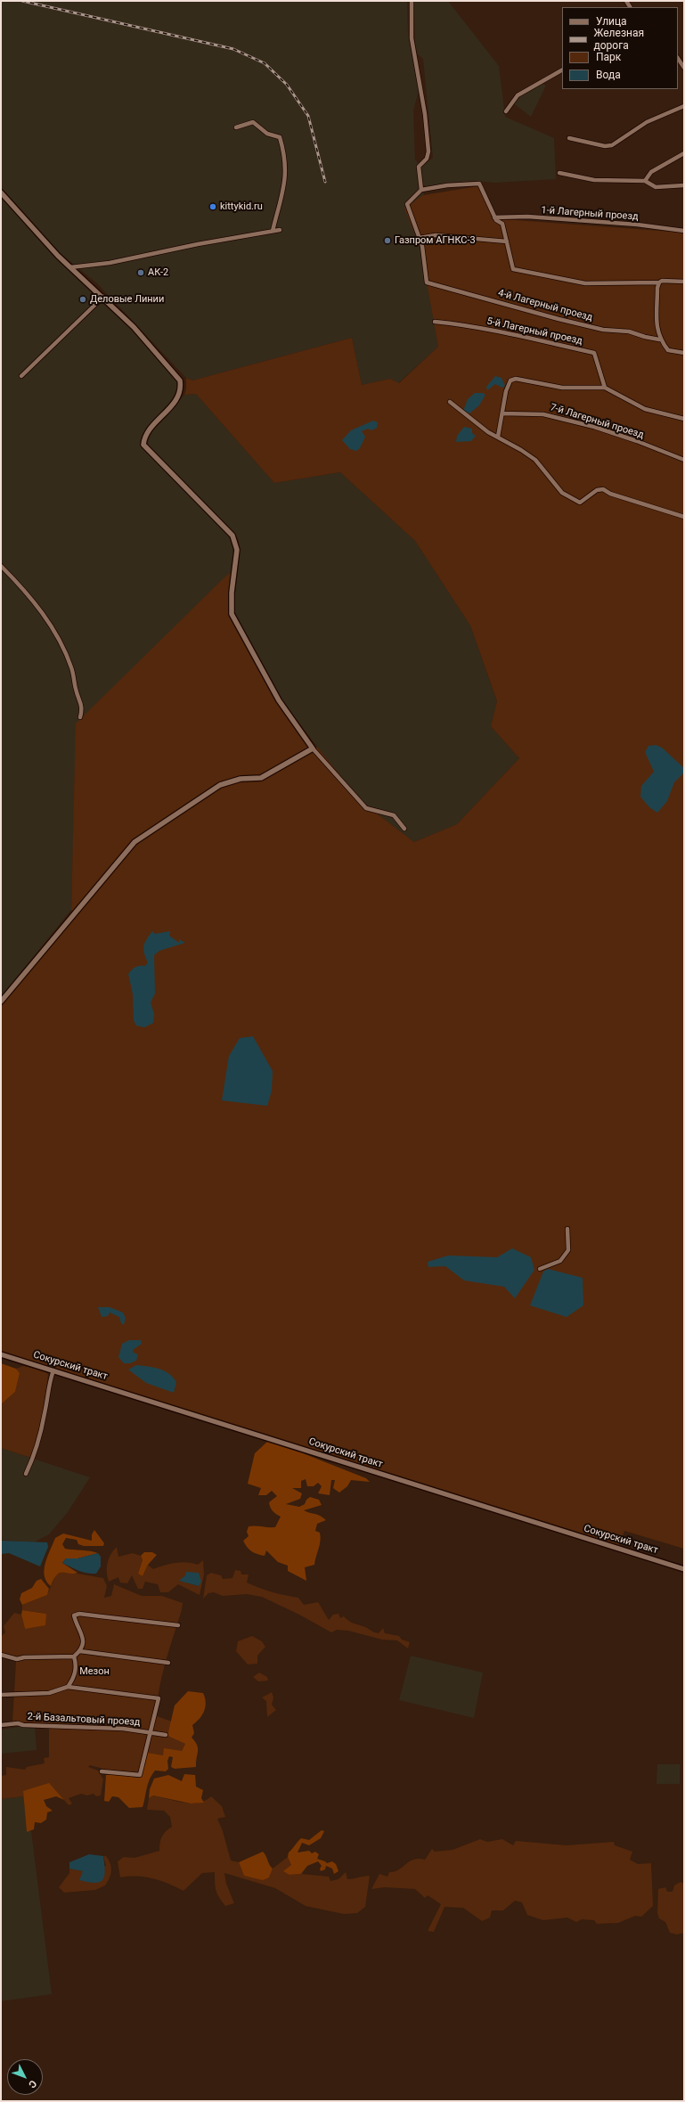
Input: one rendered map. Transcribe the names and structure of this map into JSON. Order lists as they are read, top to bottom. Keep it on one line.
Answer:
{"streets":{"street":["1-й Лагерный проезд","4-й Лагерный проезд","5-й Лагерный проезд","7-й Лагерный проезд","Сокурский тракт","2-й Базальтовый проезд"]},"parks":["Мезон"],"places":["kittykid.ru","Газпром АГНКС-3","АК-2","Деловые Линии"],"legend":["Улица","Железная дорога","Парк","Вода"],"north":"bottom right"}
